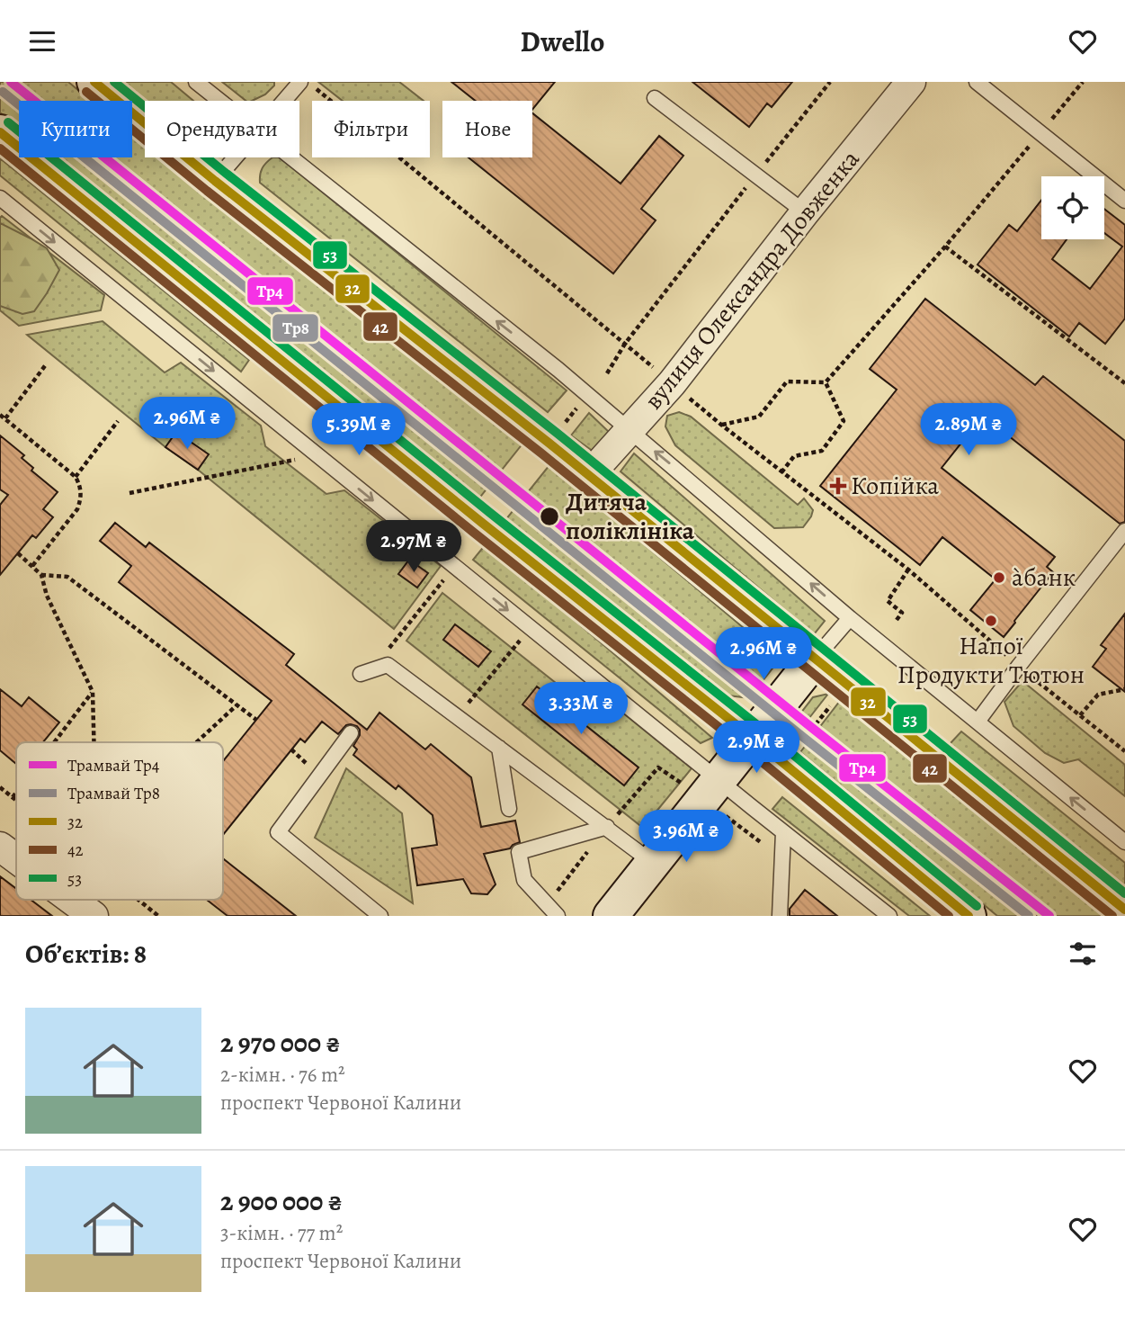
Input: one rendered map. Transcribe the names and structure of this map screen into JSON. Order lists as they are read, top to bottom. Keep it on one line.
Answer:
{"streets":{"street":["вулиця Олександра Довженка"]},"places":{"health":["Копійка"],"other":["Дитяча поліклініка","а̀банк","Напої Продукти Тютюн"]},"lines":["tram line Тр4","transit line 32","transit line 53","tram line Тр8","transit line 42"],"legend":["Трамвай Тр4","Трамвай Тр8","32","42","53"],"page":{"header":"Dwello","chip":["Купити","Орендувати","Фільтри","Нове"],"price":["2.96M ₴","5.39M ₴","2.89M ₴","2.97M ₴","2.96M ₴","3.33M ₴","2.9M ₴","3.96M ₴"],"heading":"Об’єктів: 8","list":[{"name":"2 970 000 ₴","note":"2-кімн. · 76 m² · проспект Червоної Калини"},{"name":"2 900 000 ₴","note":"3-кімн. · 77 m² · проспект Червоної Калини"}]}}
